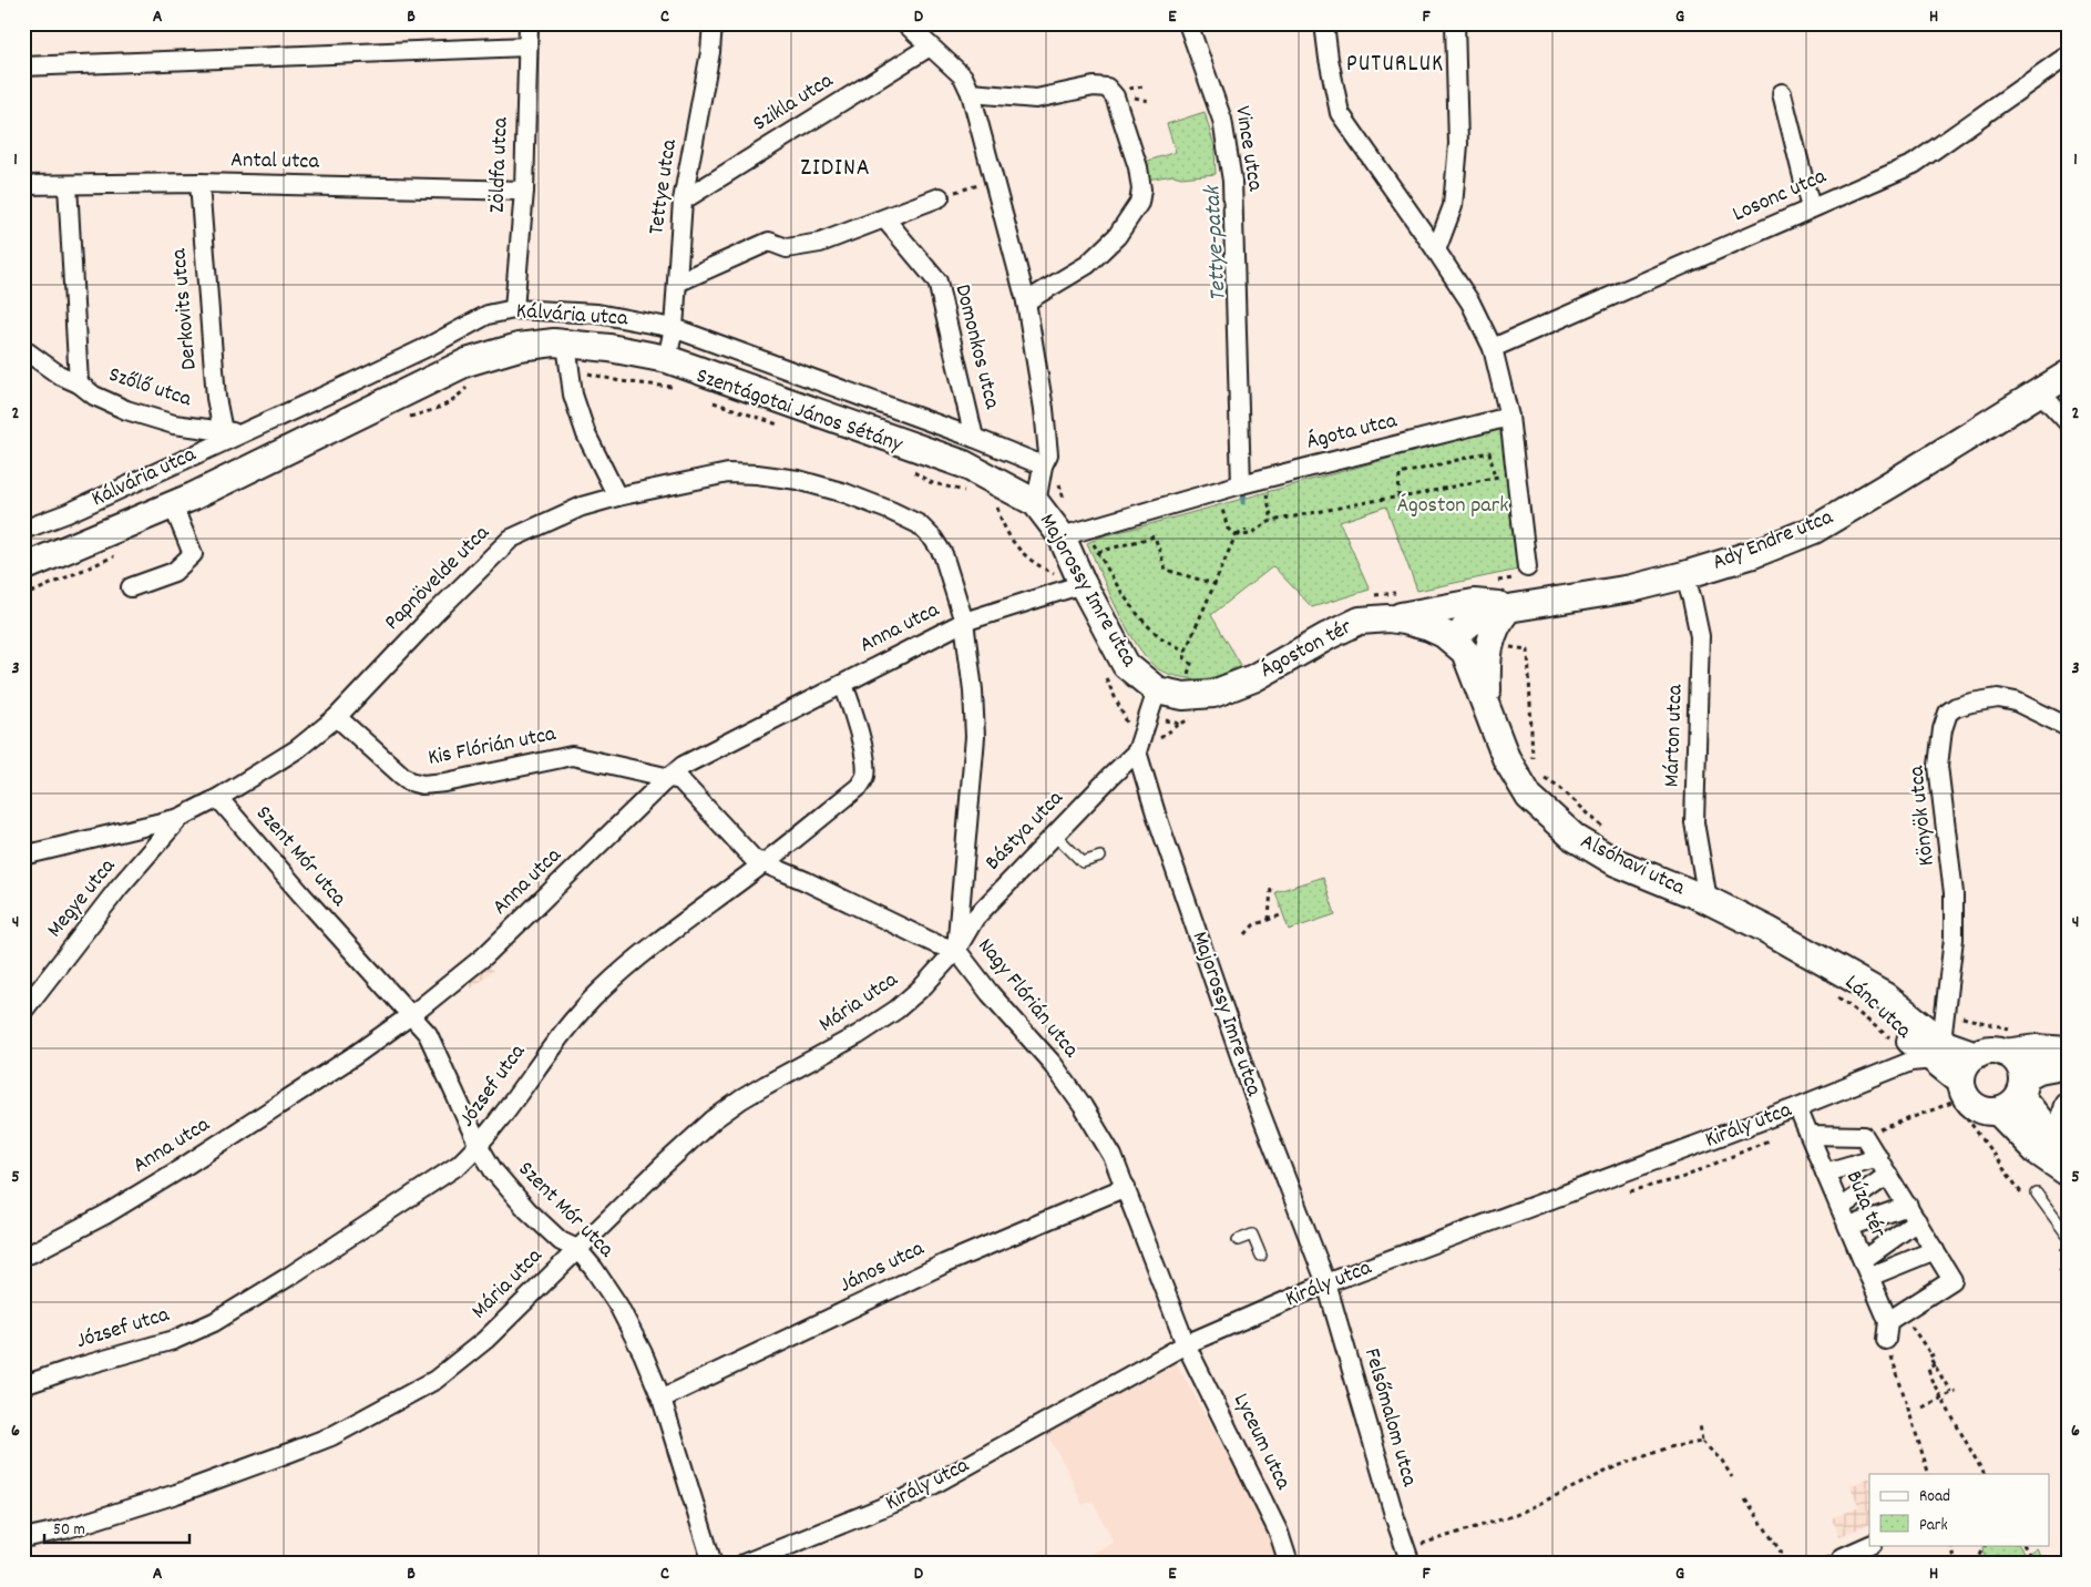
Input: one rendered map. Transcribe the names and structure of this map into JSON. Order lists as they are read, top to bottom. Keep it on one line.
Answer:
{"streets":{"street":["Szikla utca","Vince utca","Antal utca","Zöldfa utca","Tettye utca","Losonc utca","Derkovits utca","Kálvária utca","Domonkos utca","Szőlő utca","Ágota utca","Ady Endre utca","Papnövelde utca","Majorossy Imre utca","Anna utca","Ágoston tér","Márton utca","Kis Flórián utca","Könyök utca","Bástya utca","Szent Mór utca","Alsóhavi utca","Megye utca","Nagy Flórián utca","Mária utca","Lánc utca","József utca","Király utca","Búza tér","János utca","Felsőmalom utca","Lyceum utca"],"path":["Szentágotai János Sétány"]},"crossings":[["Szikla utca","Tettye utca"],["Szikla utca","Majorossy Imre utca"],["Vince utca","Ágota utca"],["Antal utca","Zöldfa utca"],["Antal utca","Derkovits utca"],["Zöldfa utca","Kálvária utca"],["Tettye utca","Kálvária utca"],["Derkovits utca","Szőlő utca"],["Kálvária utca","Domonkos utca"],["Kálvária utca","Szőlő utca"],["Kálvária utca","Majorossy Imre utca"],["Ágota utca","Majorossy Imre utca"],["Ady Endre utca","Ágoston tér"],["Ady Endre utca","Márton utca"],["Ady Endre utca","Alsóhavi utca"],["Papnövelde utca","Anna utca"],["Papnövelde utca","Kis Flórián utca"],["Papnövelde utca","Szent Mór utca"],["Papnövelde utca","Megye utca"],["Papnövelde utca","Nagy Flórián utca"],["Majorossy Imre utca","Anna utca"],["Majorossy Imre utca","Ágoston tér"],["Majorossy Imre utca","Bástya utca"],["Majorossy Imre utca","Király utca"],["Majorossy Imre utca","Felsőmalom utca"],["Anna utca","Kis Flórián utca"],["Anna utca","Szent Mór utca"],["Anna utca","Nagy Flórián utca"],["Anna utca","József utca"],["Ágoston tér","Alsóhavi utca"],["Márton utca","Alsóhavi utca"],["Kis Flórián utca","Bástya utca"],["Kis Flórián utca","Nagy Flórián utca"],["Kis Flórián utca","Mária utca"],["Kis Flórián utca","József utca"],["Könyök utca","Lánc utca"],["Könyök utca","Király utca"],["Bástya utca","Nagy Flórián utca"],["Bástya utca","Mária utca"],["Szent Mór utca","Mária utca"],["Szent Mór utca","József utca"],["Szent Mór utca","János utca"],["Alsóhavi utca","Lánc utca"],["Nagy Flórián utca","Mária utca"],["Nagy Flórián utca","Király utca"],["Nagy Flórián utca","János utca"],["Nagy Flórián utca","Lyceum utca"],["Lánc utca","Király utca"],["Király utca","Búza tér"],["Király utca","Felsőmalom utca"],["Király utca","Lyceum utca"]],"districts":["PUTURLUK","ZIDINA"],"water":["Tettye-patak"],"parks":["Ágoston park"],"legend":["Road","Park"],"scale_bar":"50 m","grid":{"columns":["A","B","C","D","E","F","G","H"],"rows":["1","2","3","4","5","6"]}}
